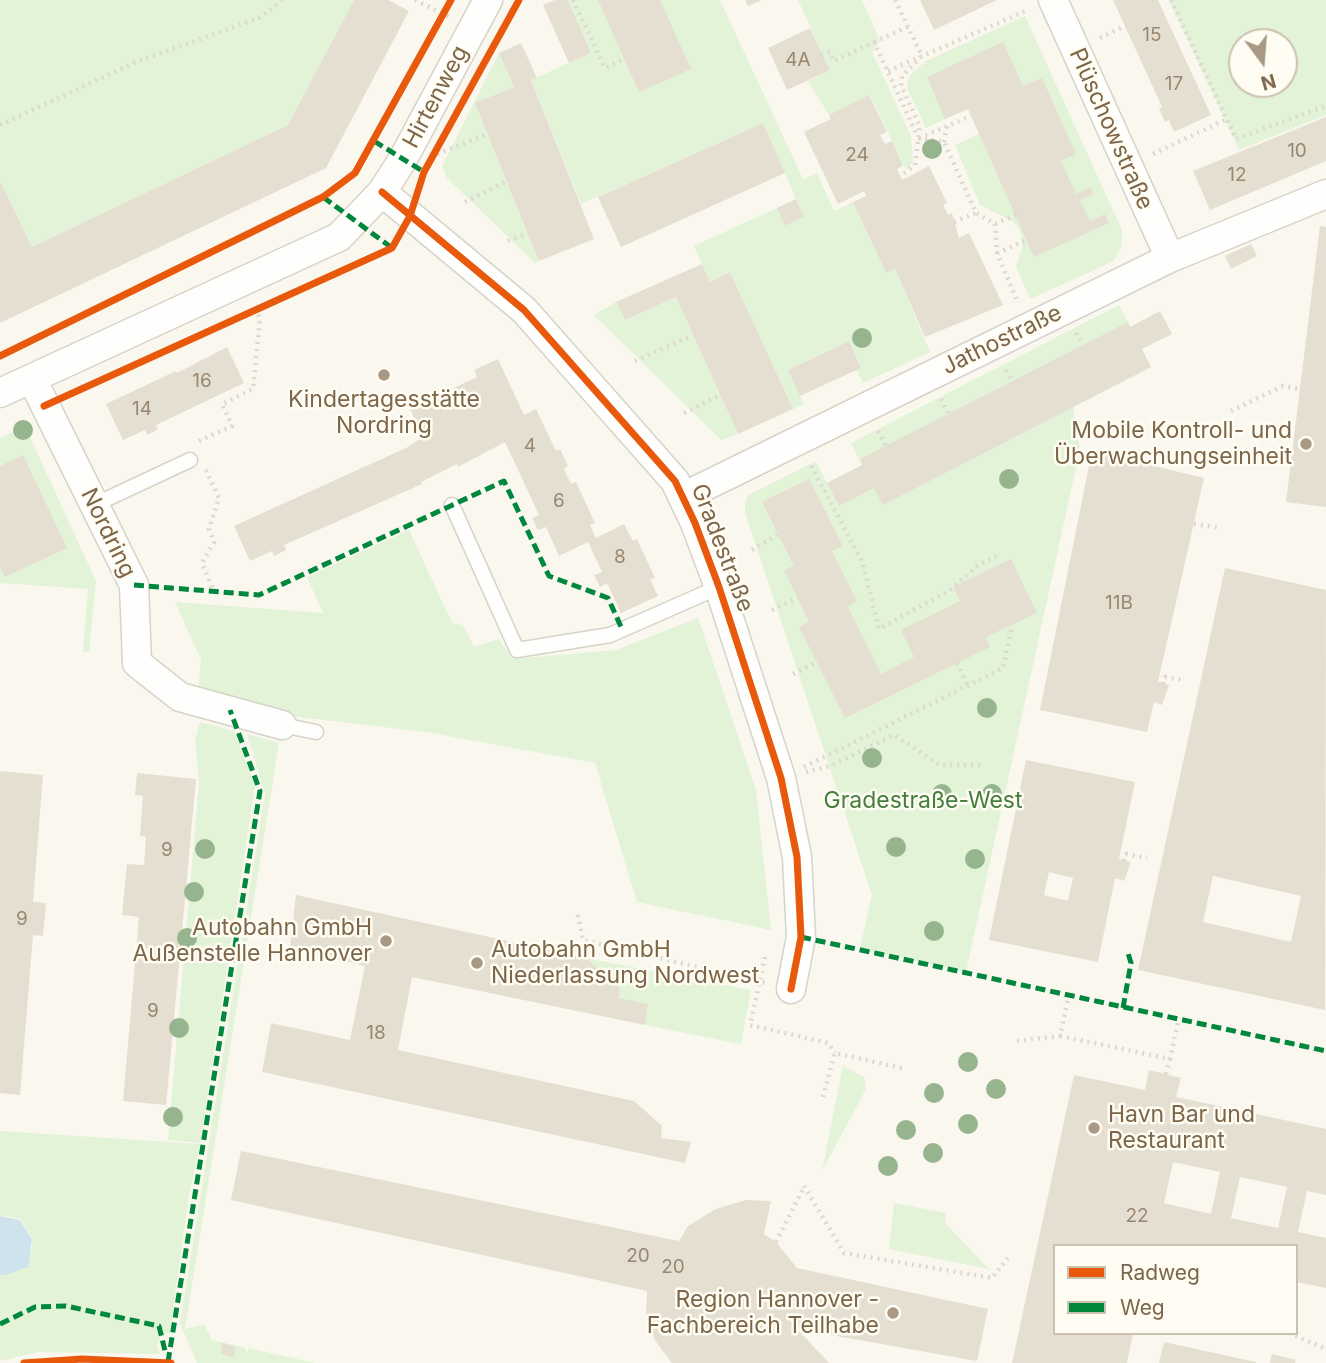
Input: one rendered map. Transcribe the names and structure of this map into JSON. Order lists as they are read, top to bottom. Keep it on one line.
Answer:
{"streets":{"street":["Hirtenweg","Plüschowstraße","Jathostraße","Nordring","Gradestraße"]},"crossings":[["Hirtenweg","Gradestraße"],["Plüschowstraße","Jathostraße"],["Jathostraße","Gradestraße"]],"parks":["Gradestraße-West"],"places":["Kindertagesstätte Nordring","Mobile Kontroll- und Überwachungseinheit","Autobahn GmbH Außenstelle Hannover","Autobahn GmbH Niederlassung Nordwest","Havn Bar und Restaurant","Region Hannover - Fachbereich Teilhabe"],"house_numbers":["15","4A","17","10","24","12","16","14","4","6","8","11B","9","9","9","18","22","20","20"],"legend":["Radweg","Weg"],"north":"bottom"}
